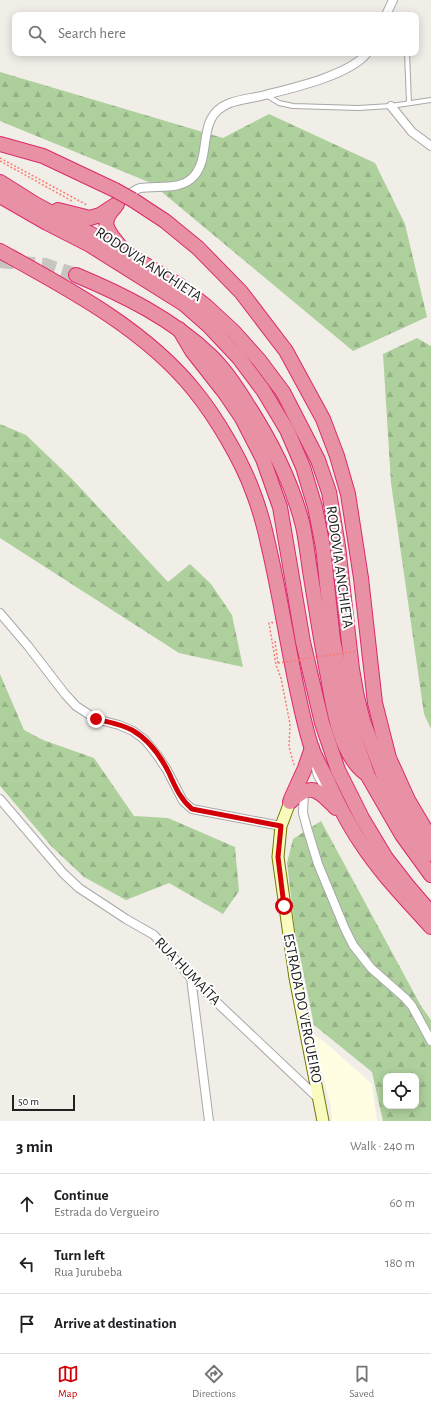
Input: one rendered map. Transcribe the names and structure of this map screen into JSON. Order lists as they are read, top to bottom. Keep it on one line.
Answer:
{"streets":{"highway":["RODOVIA ANCHIETA"],"street":["RUA HUMAÍTA","ESTRADA DO VERGUEIRO"]},"crossings":[["RUA HUMAÍTA","ESTRADA DO VERGUEIRO"]],"scale_bar":"50 m","page":{"search":"Search here","scale":"50 m","heading":["3 min","Walk · 240 m"],"list":[["Continue","Estrada do Vergueiro","60 m"],["Turn left","Rua Jurubeba","180 m"],"Arrive at destination"],"nav":["Map","Directions","Saved"]}}
